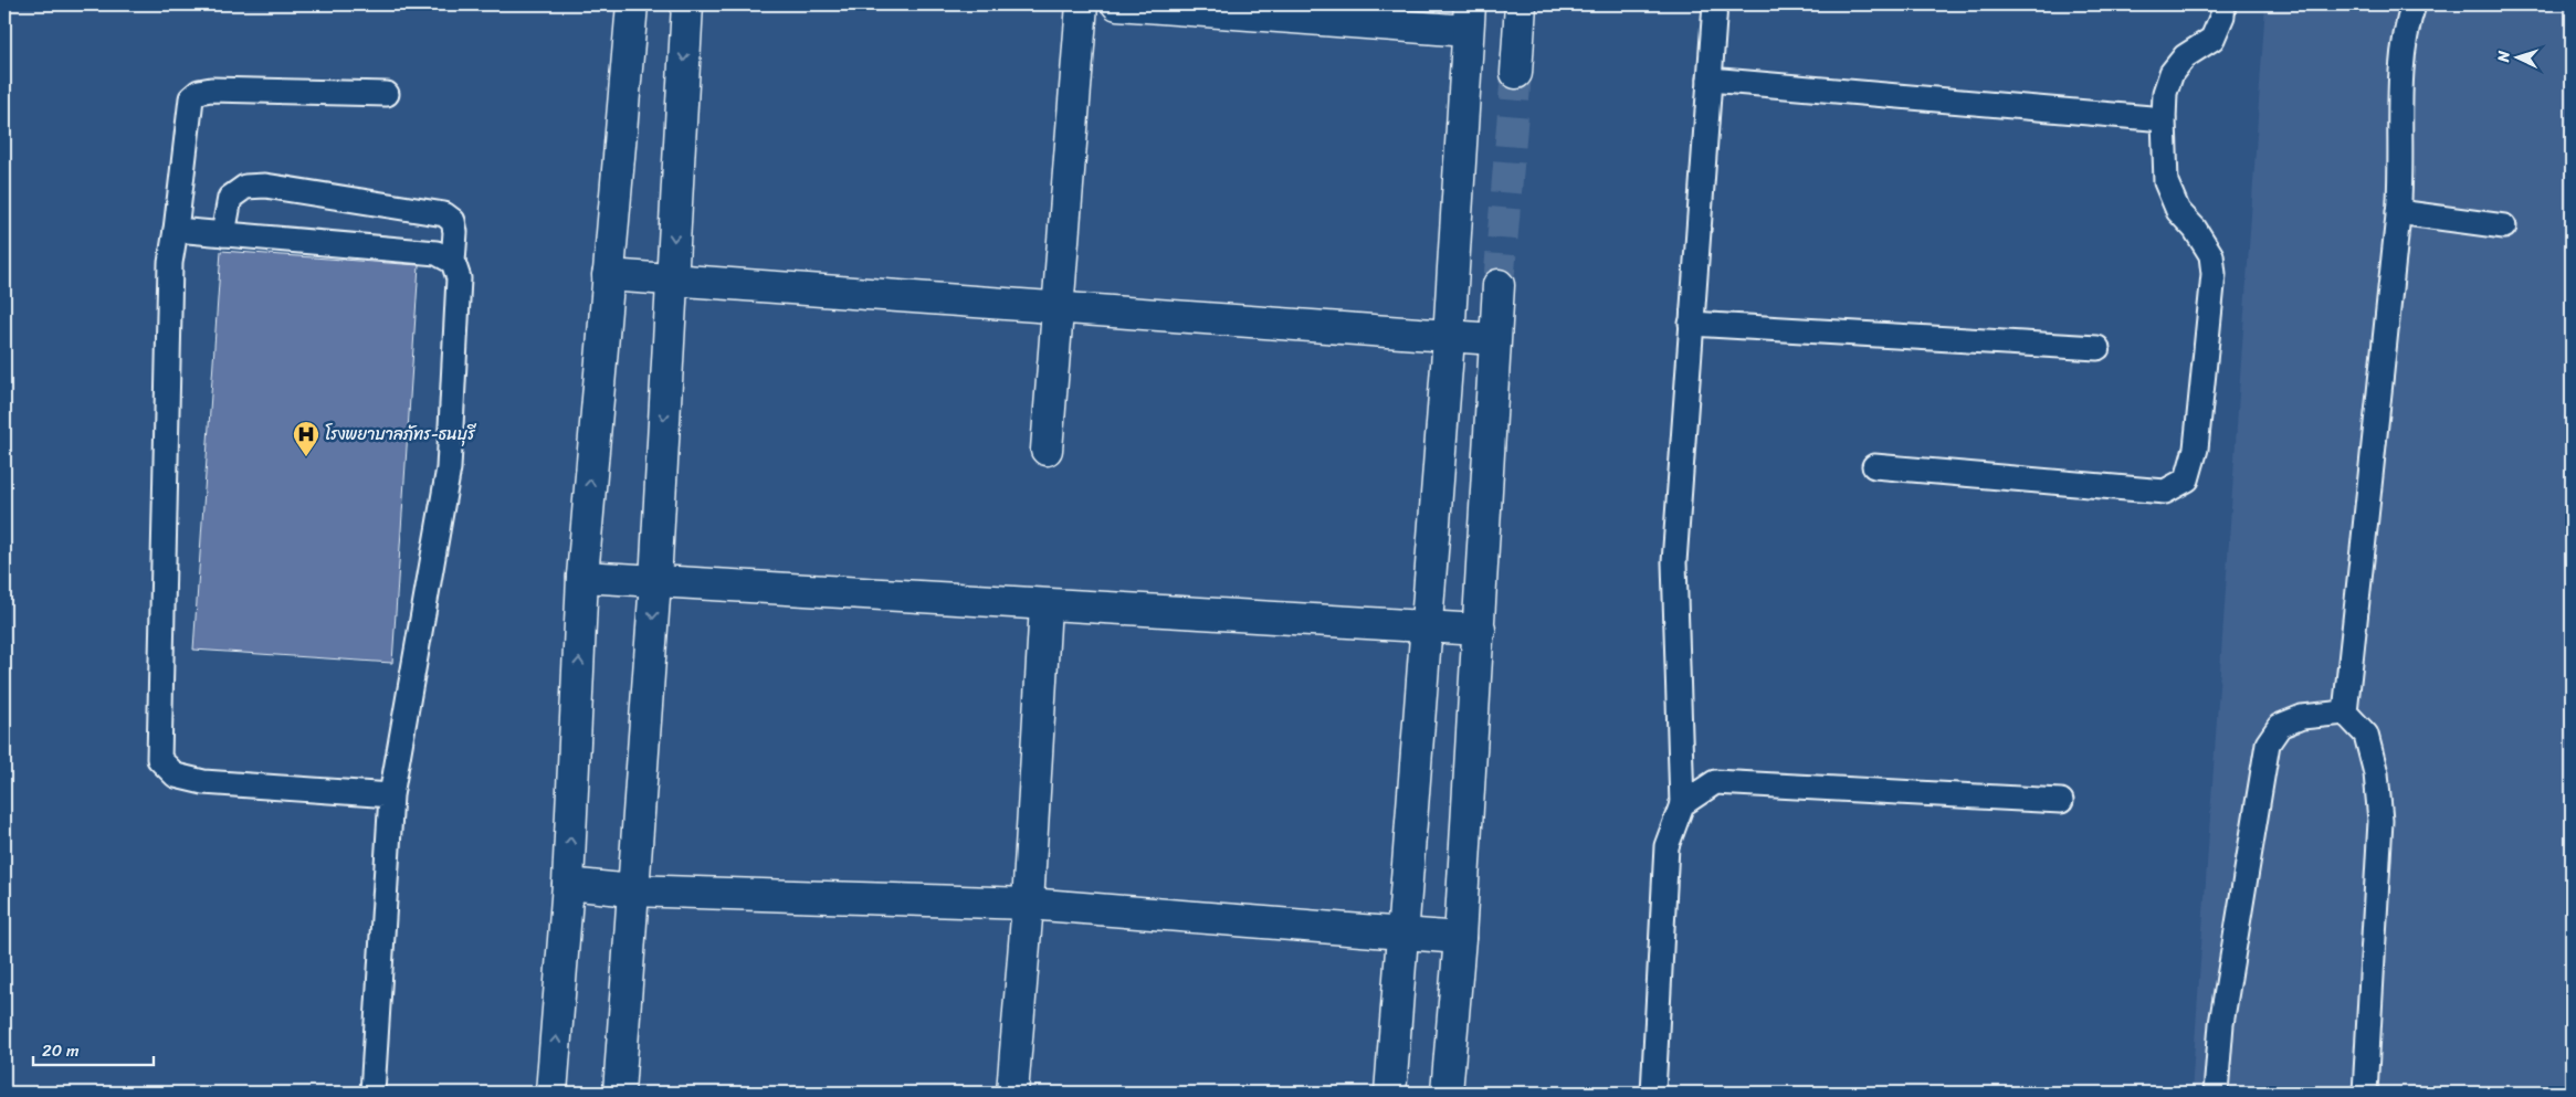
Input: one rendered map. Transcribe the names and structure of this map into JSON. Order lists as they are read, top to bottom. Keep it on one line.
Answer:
{"places":{"hospital":["โรงพยาบาลภัทร-ธนบุรี"]},"scale_bar":"20 m","north":"left"}
